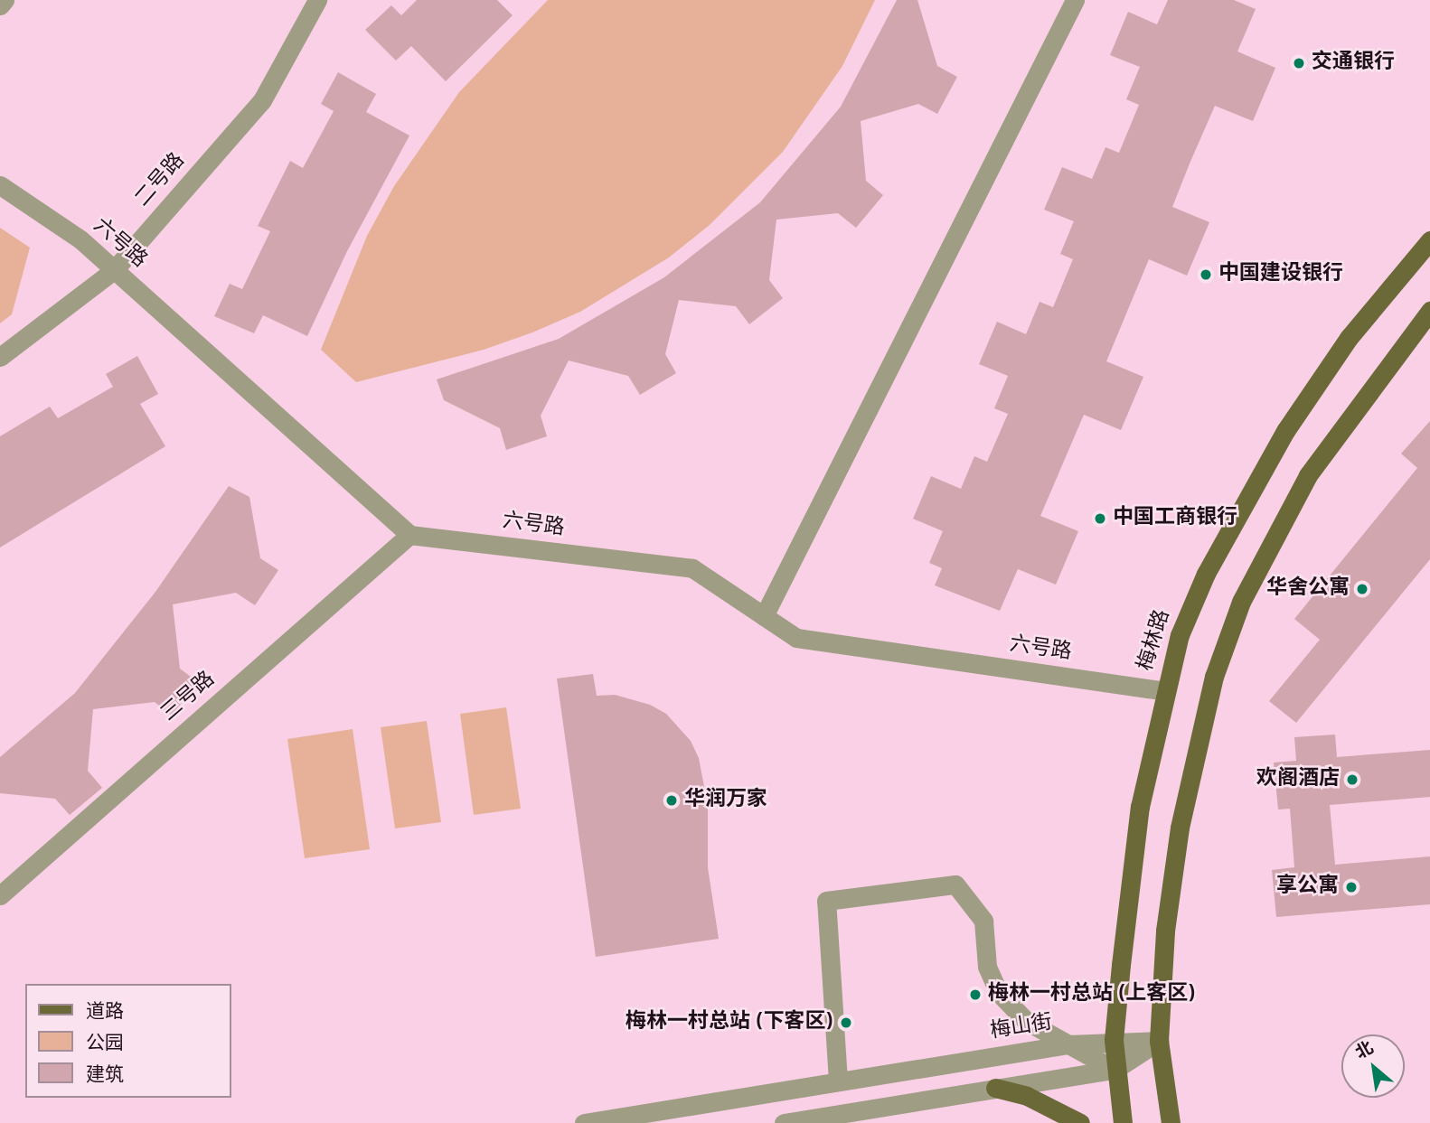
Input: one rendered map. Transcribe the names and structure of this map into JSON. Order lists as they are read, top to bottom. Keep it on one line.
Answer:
{"streets":{"main road":["梅林路"],"street":["二号路","六号路","三号路","梅山街"]},"crossings":[["二号路","六号路"],["六号路","梅林路"],["六号路","三号路"],["梅林路","梅山街"]],"places":["交通银行","中国建设银行","中国工商银行","华舍公寓","欢阁酒店","华润万家","享公寓","梅林一村总站 (上客区)","梅林一村总站 (下客区)"],"legend":["道路","公园","建筑"],"north":"top left"}
